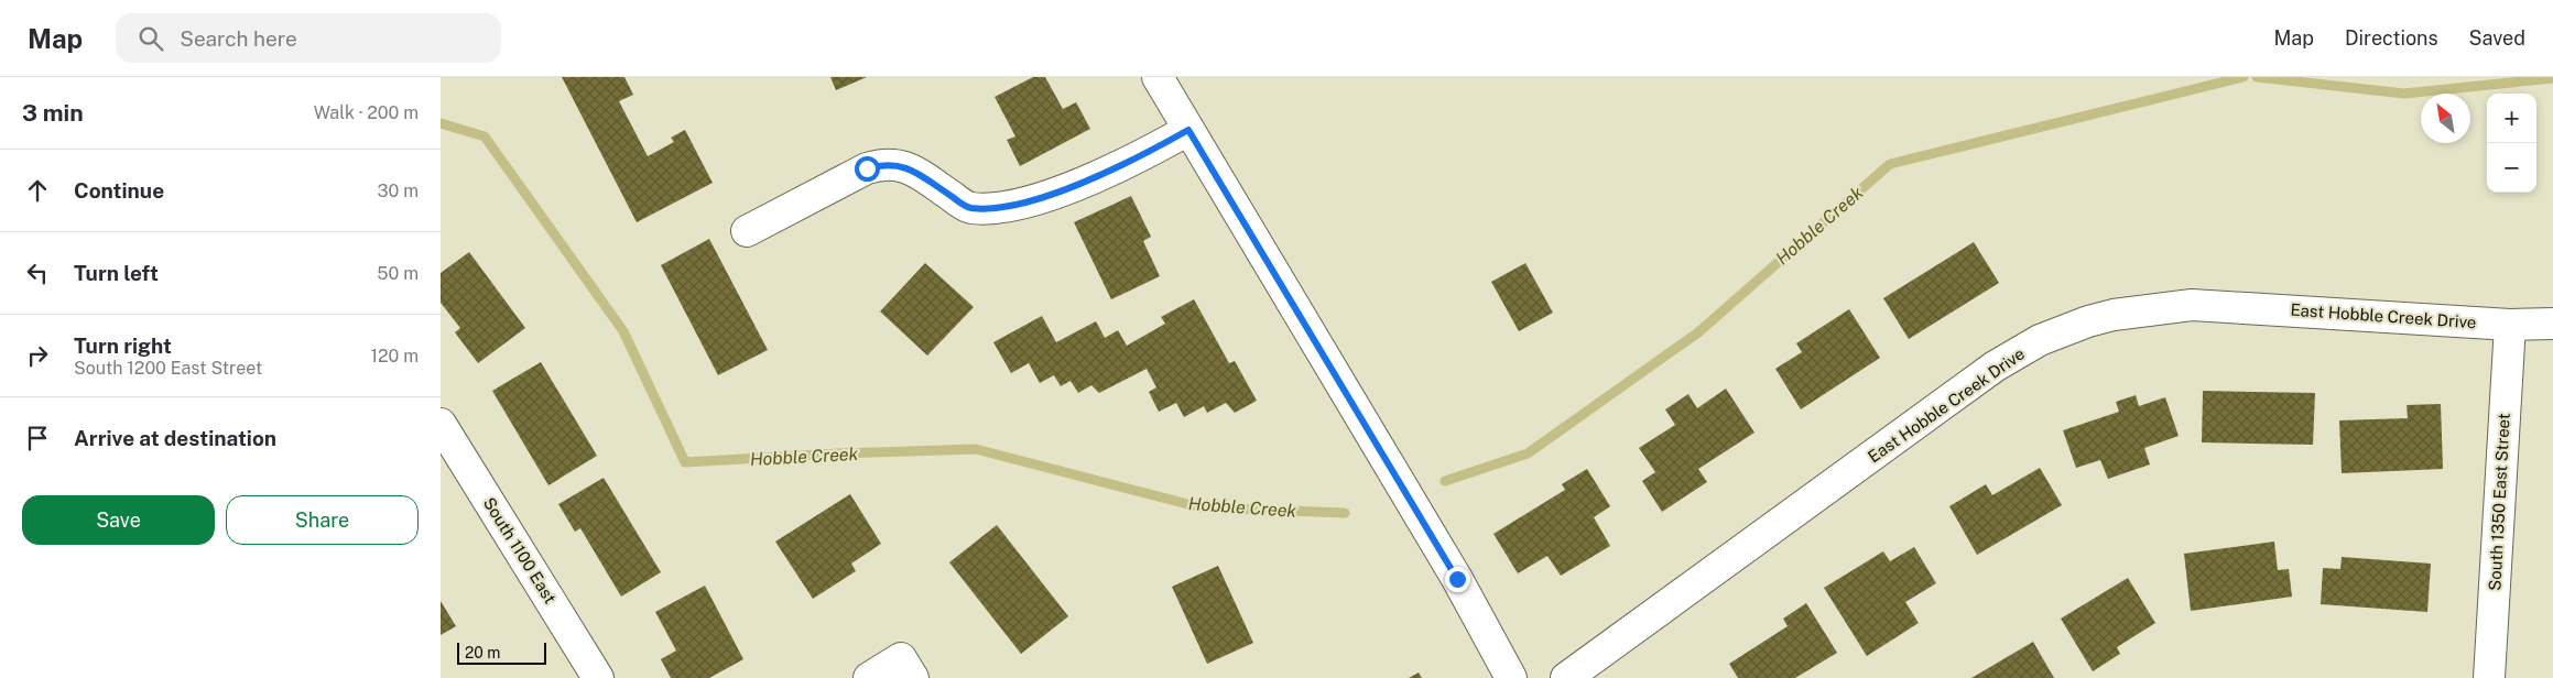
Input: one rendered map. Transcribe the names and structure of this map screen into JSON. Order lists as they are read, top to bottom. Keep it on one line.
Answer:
{"streets":{"street":["East Hobble Creek Drive","South 1350 East Street","South 1100 East"]},"crossings":[["East Hobble Creek Drive","South 1350 East Street"]],"water":["Hobble Creek"],"scale_bar":"20 m","north":"top left","page":{"header":"Map","search":"Search here","nav":["Map","Directions","Saved"],"heading":["3 min","Walk · 200 m"],"map_buttons":["+","−"],"list":[["Continue","30 m"],["Turn left","50 m"],["Turn right","South 1200 East Street","120 m"],"Arrive at destination"],"buttons":["Save","Share"],"scale":"20 m"}}
